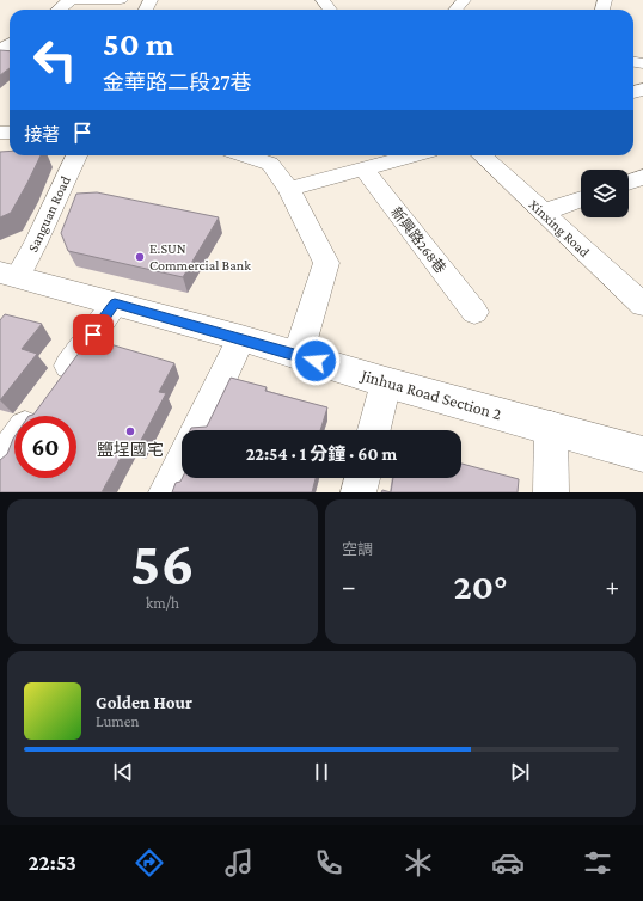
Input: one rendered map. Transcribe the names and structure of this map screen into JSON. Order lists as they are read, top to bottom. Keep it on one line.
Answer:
{"streets":{"main road":["Jinhua Road Section 2"],"street":["Sanguan Road","Xinxing Road","新興路268巷"]},"crossings":[["Sanguan Road","Jinhua Road Section 2"]],"places":["E.SUN Commercial Bank","鹽埕國宅"],"page":{"turn":["50 m","金華路二段27巷"],"then":"接著","limit":"60","trip":"22:54 · 1 分鐘 · 60 m","tile":[["56","km/h"],"空調"],"heat":["−","20°","+"],"song":["Golden Hour","Lumen"],"tabs":"22:53"}}
